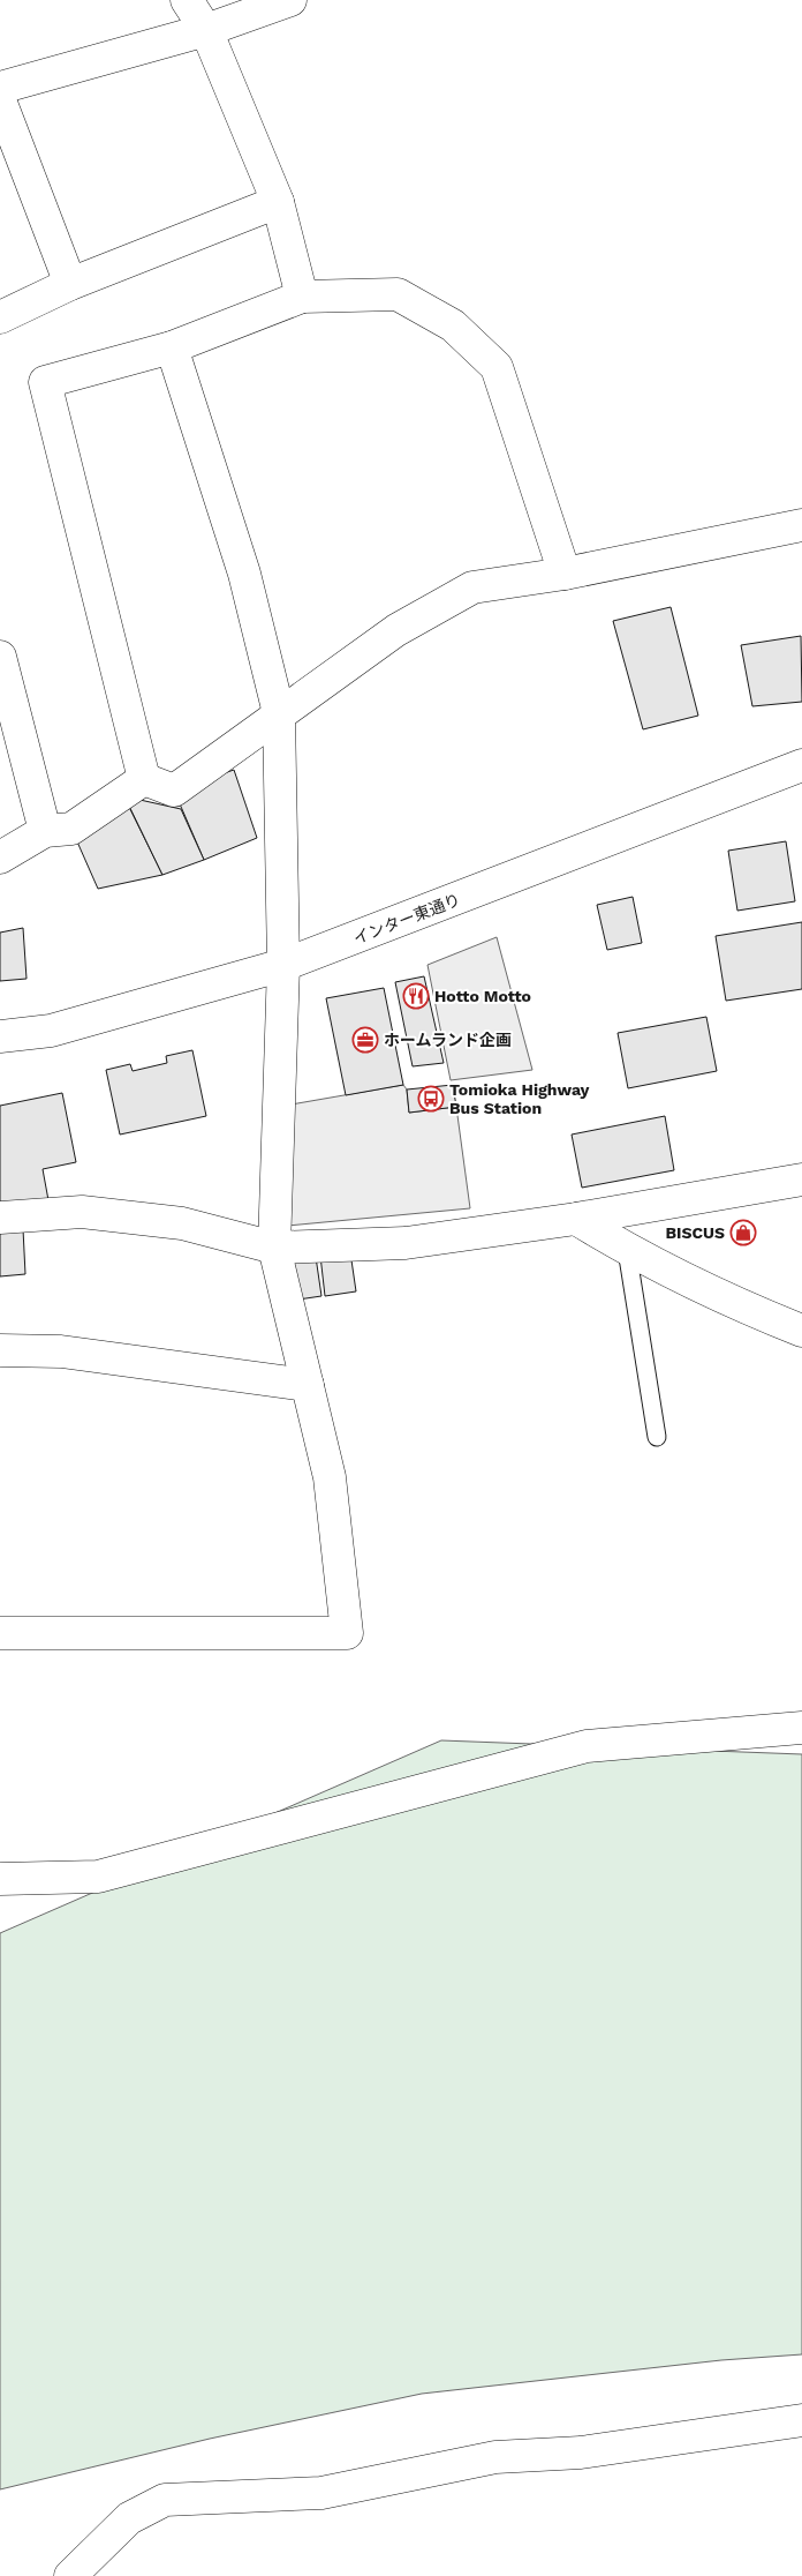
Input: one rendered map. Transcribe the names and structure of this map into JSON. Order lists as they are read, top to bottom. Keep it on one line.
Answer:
{"streets":{"street":["インター東通り"]},"places":{"restaurant":["Hotto Motto"],"office":["ホームランド企画"],"bus stop":["Tomioka Highway Bus Station"],"shop":["BISCUS"]}}
